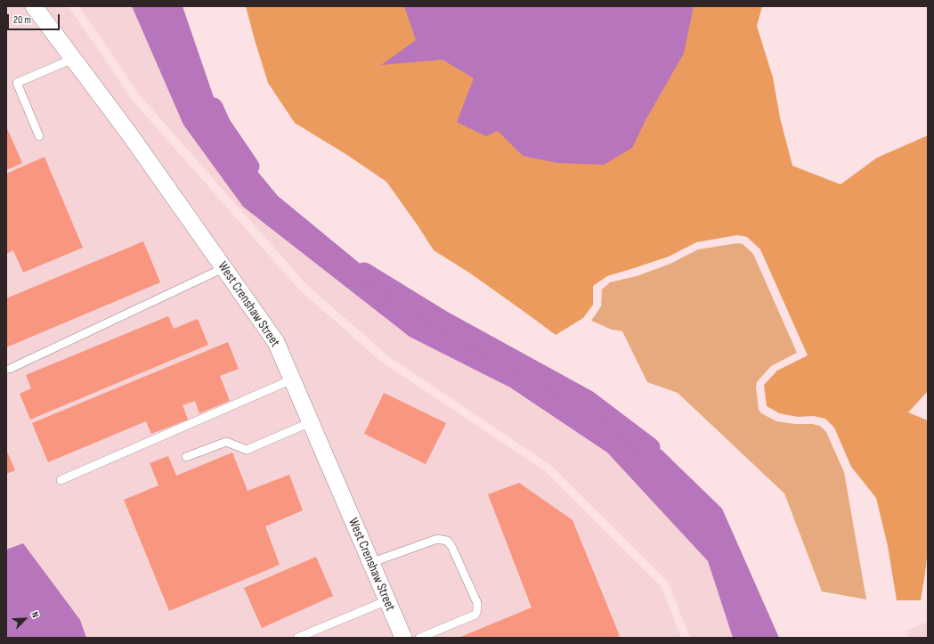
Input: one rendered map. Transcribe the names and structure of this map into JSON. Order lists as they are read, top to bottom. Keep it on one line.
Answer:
{"streets":{"street":["West Crenshaw Street"]},"scale_bar":"20 m","north":"top right"}
